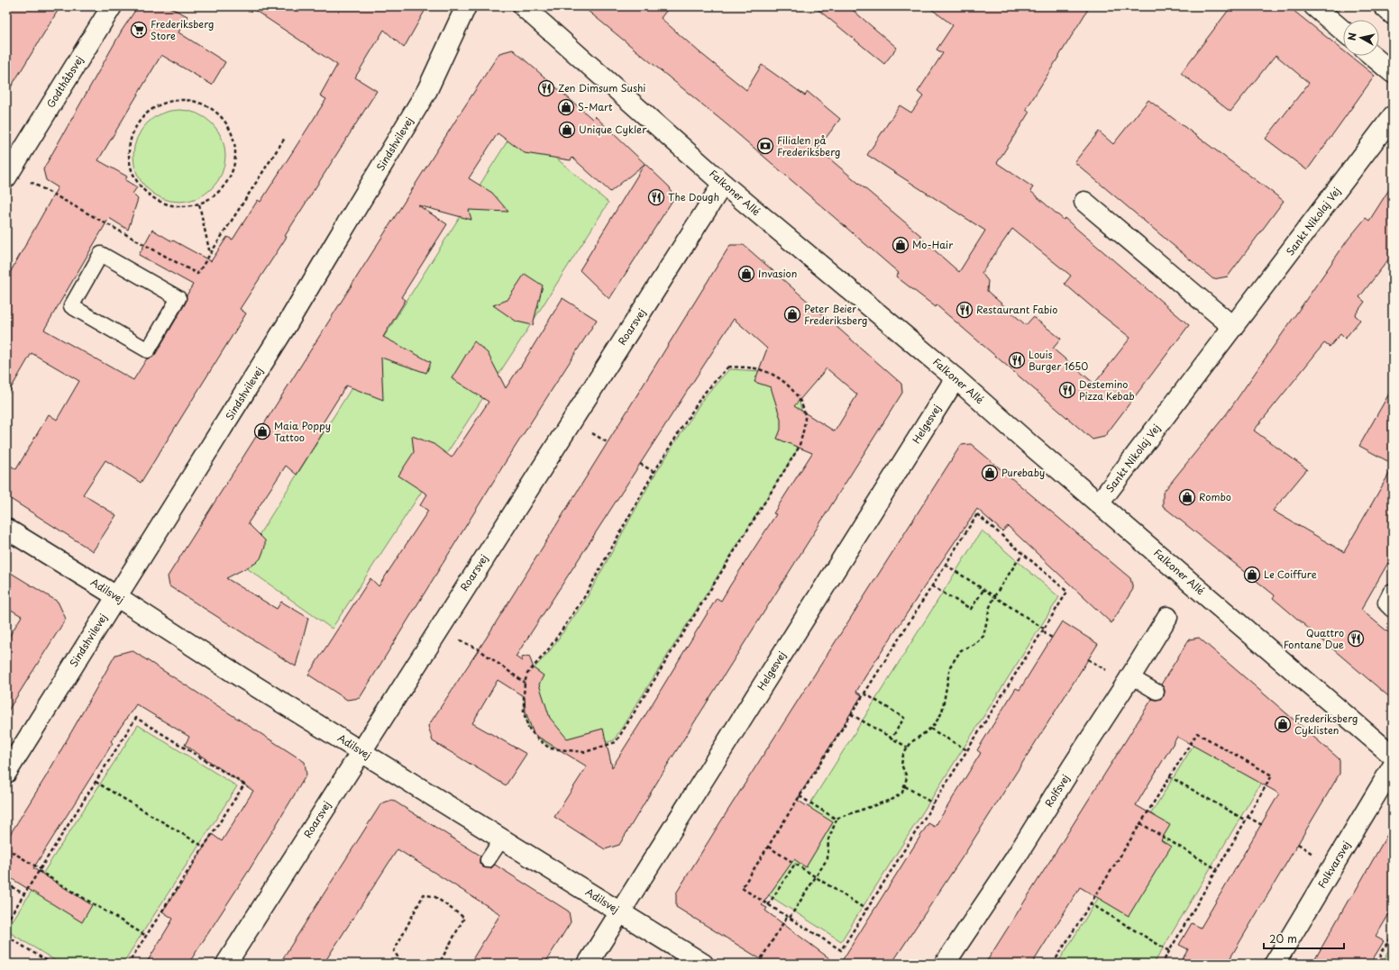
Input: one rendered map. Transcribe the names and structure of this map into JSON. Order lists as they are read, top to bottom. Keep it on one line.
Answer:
{"streets":{"street":["Godthåbsvej","Sindshvilevej","Falkoner Allé","Sankt Nikolaj Vej","Roarsvej","Helgesvej","Adilsvej","Rolfsvej","Folkvarsvej"]},"crossings":[["Sindshvilevej","Adilsvej"],["Falkoner Allé","Sankt Nikolaj Vej"],["Falkoner Allé","Roarsvej"],["Falkoner Allé","Helgesvej"],["Roarsvej","Adilsvej"],["Helgesvej","Adilsvej"]],"places":{"supermarket":["Frederiksberg Store"],"restaurant":["Zen Dimsum Sushi","The Dough","Restaurant Fabio","Louis Burger 1650","Destemino Pizza Kebab","Quattro Fontane Due"],"shop":["S-Mart","Unique Cykler","Mo-Hair","Invasion","Peter Beier Frederiksberg","Maia Poppy Tattoo","Purebaby","Rombo","Le Coiffure","Frederiksberg Cyklisten"],"bank":["Filialen på Frederiksberg"]},"scale_bar":"20 m","north":"left"}
